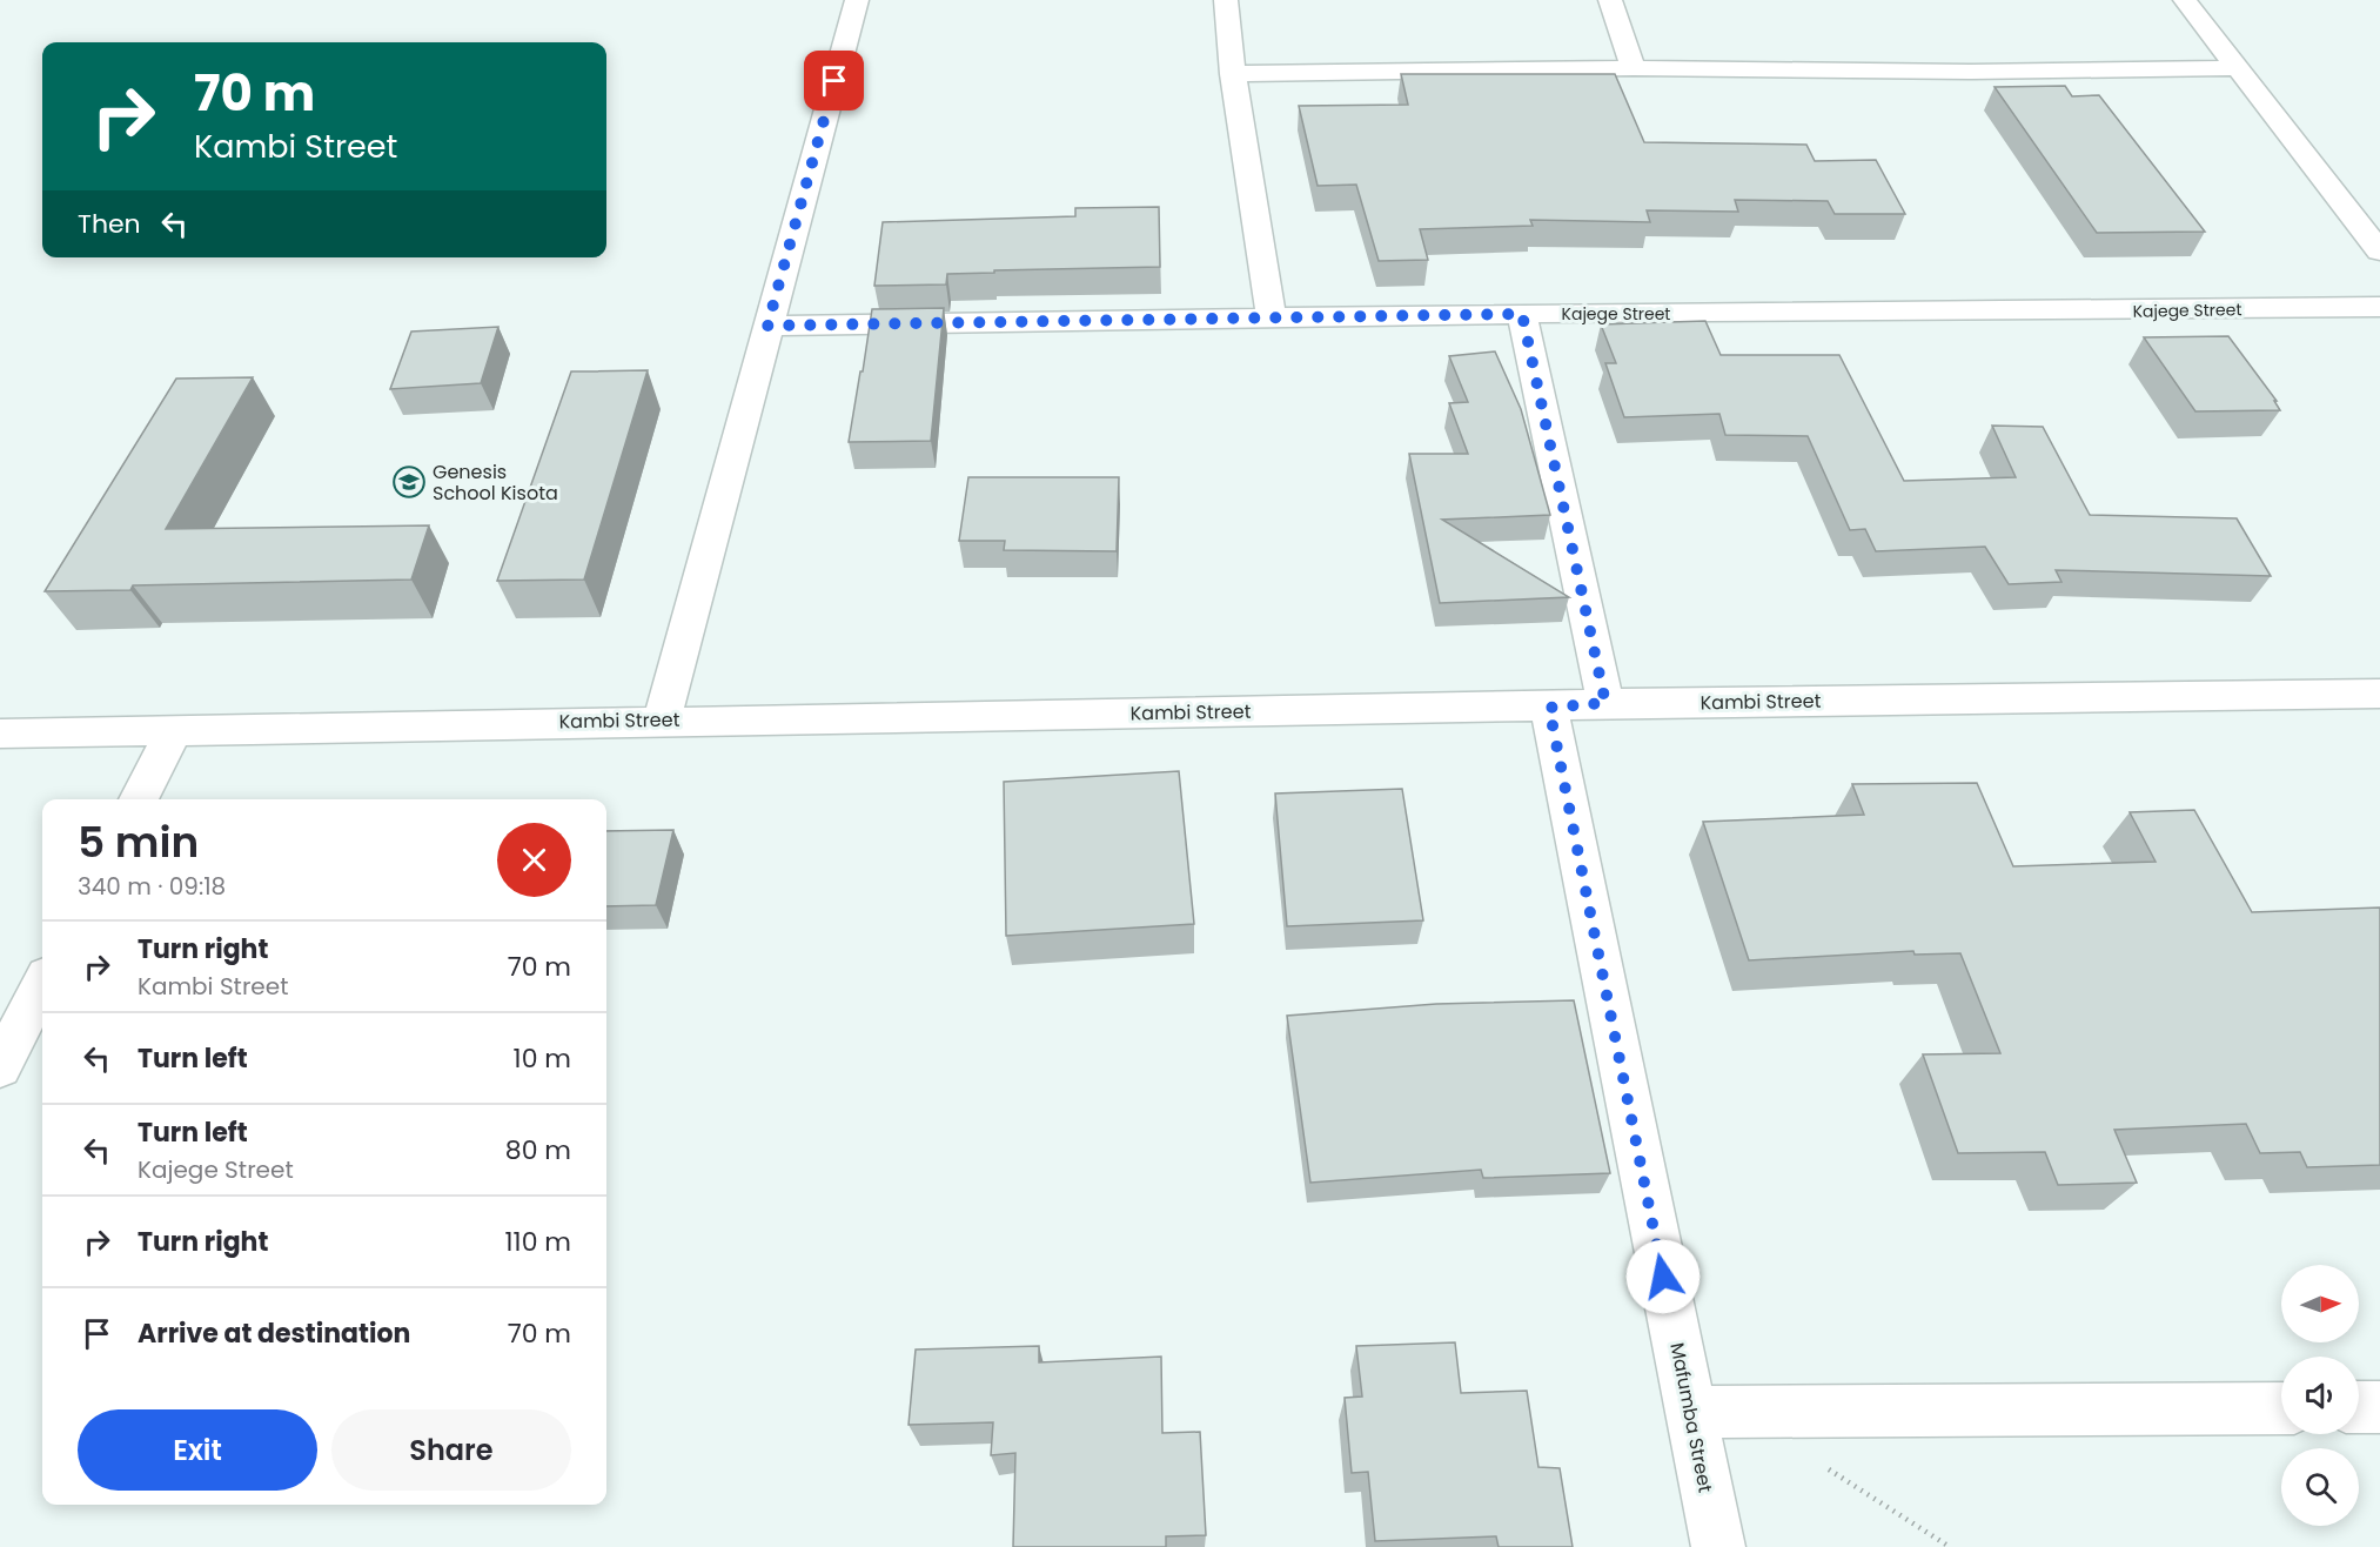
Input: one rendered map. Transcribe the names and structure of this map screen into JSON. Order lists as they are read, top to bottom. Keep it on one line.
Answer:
{"streets":{"street":["Kajege Street","Kambi Street","Mafumba Street"]},"crossings":[["Kambi Street","Mafumba Street"]],"places":{"school or university":["Genesis School Kisota"]},"north":"right","page":{"turn":["70 m","Kambi Street"],"then":"Then","heading":["5 min","340 m · 09:18"],"list":[{"name":"Turn right","note":"Kambi Street","value":"70 m"},{"name":"Turn left","value":"10 m"},{"name":"Turn left","note":"Kajege Street","value":"80 m"},{"name":"Turn right","value":"110 m"},{"name":"Arrive at destination","value":"70 m"}],"buttons":["Exit","Share"]}}
